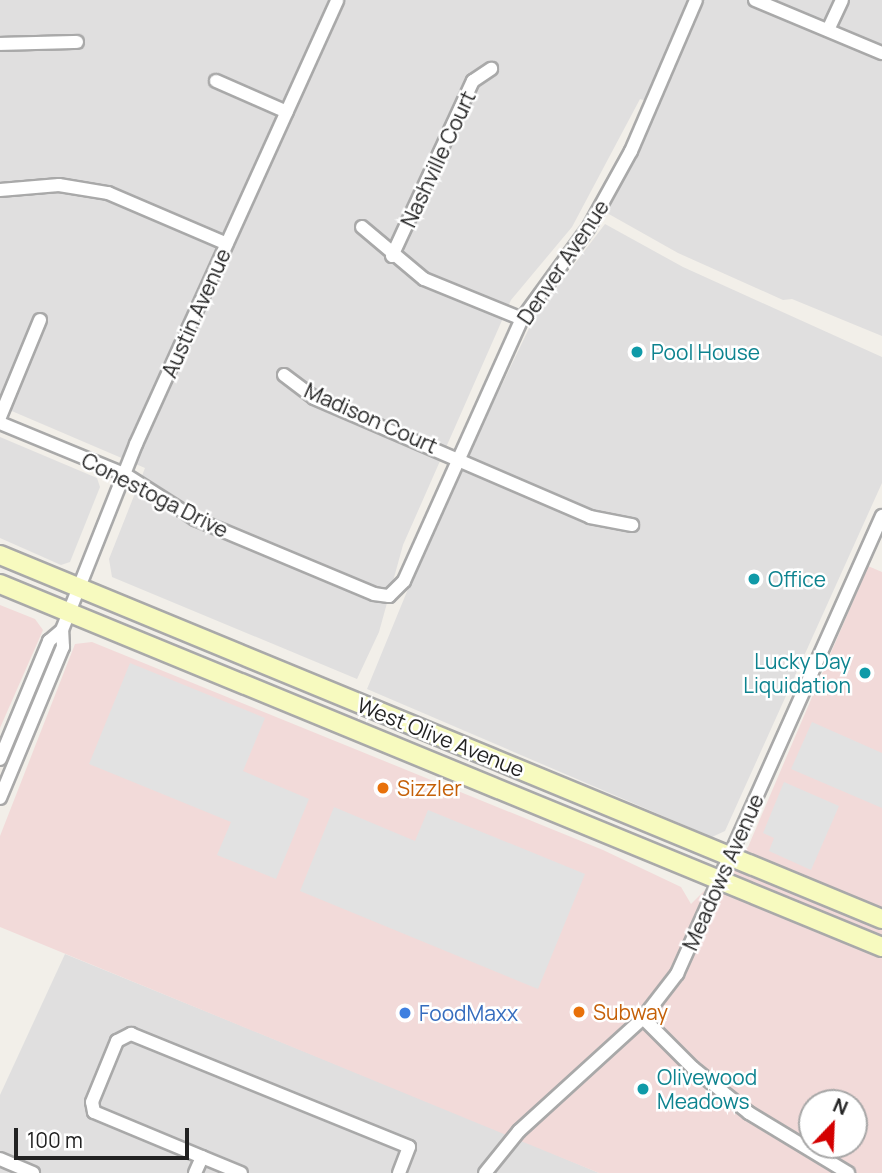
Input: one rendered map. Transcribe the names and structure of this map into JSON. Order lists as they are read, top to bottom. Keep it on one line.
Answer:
{"streets":{"main road":["West Olive Avenue"],"street":["Nashville Court","Denver Avenue","Austin Avenue","Madison Court","Conestoga Drive","Meadows Avenue"]},"crossings":[["Denver Avenue","Madison Court"],["Denver Avenue","Conestoga Drive"],["Austin Avenue","Conestoga Drive"],["Austin Avenue","West Olive Avenue"],["West Olive Avenue","Meadows Avenue"]],"places":["Pool House","Office","Lucky Day Liquidation","Sizzler","Subway","FoodMaxx","Olivewood Meadows"],"scale_bar":"100 m","north":"top right"}
